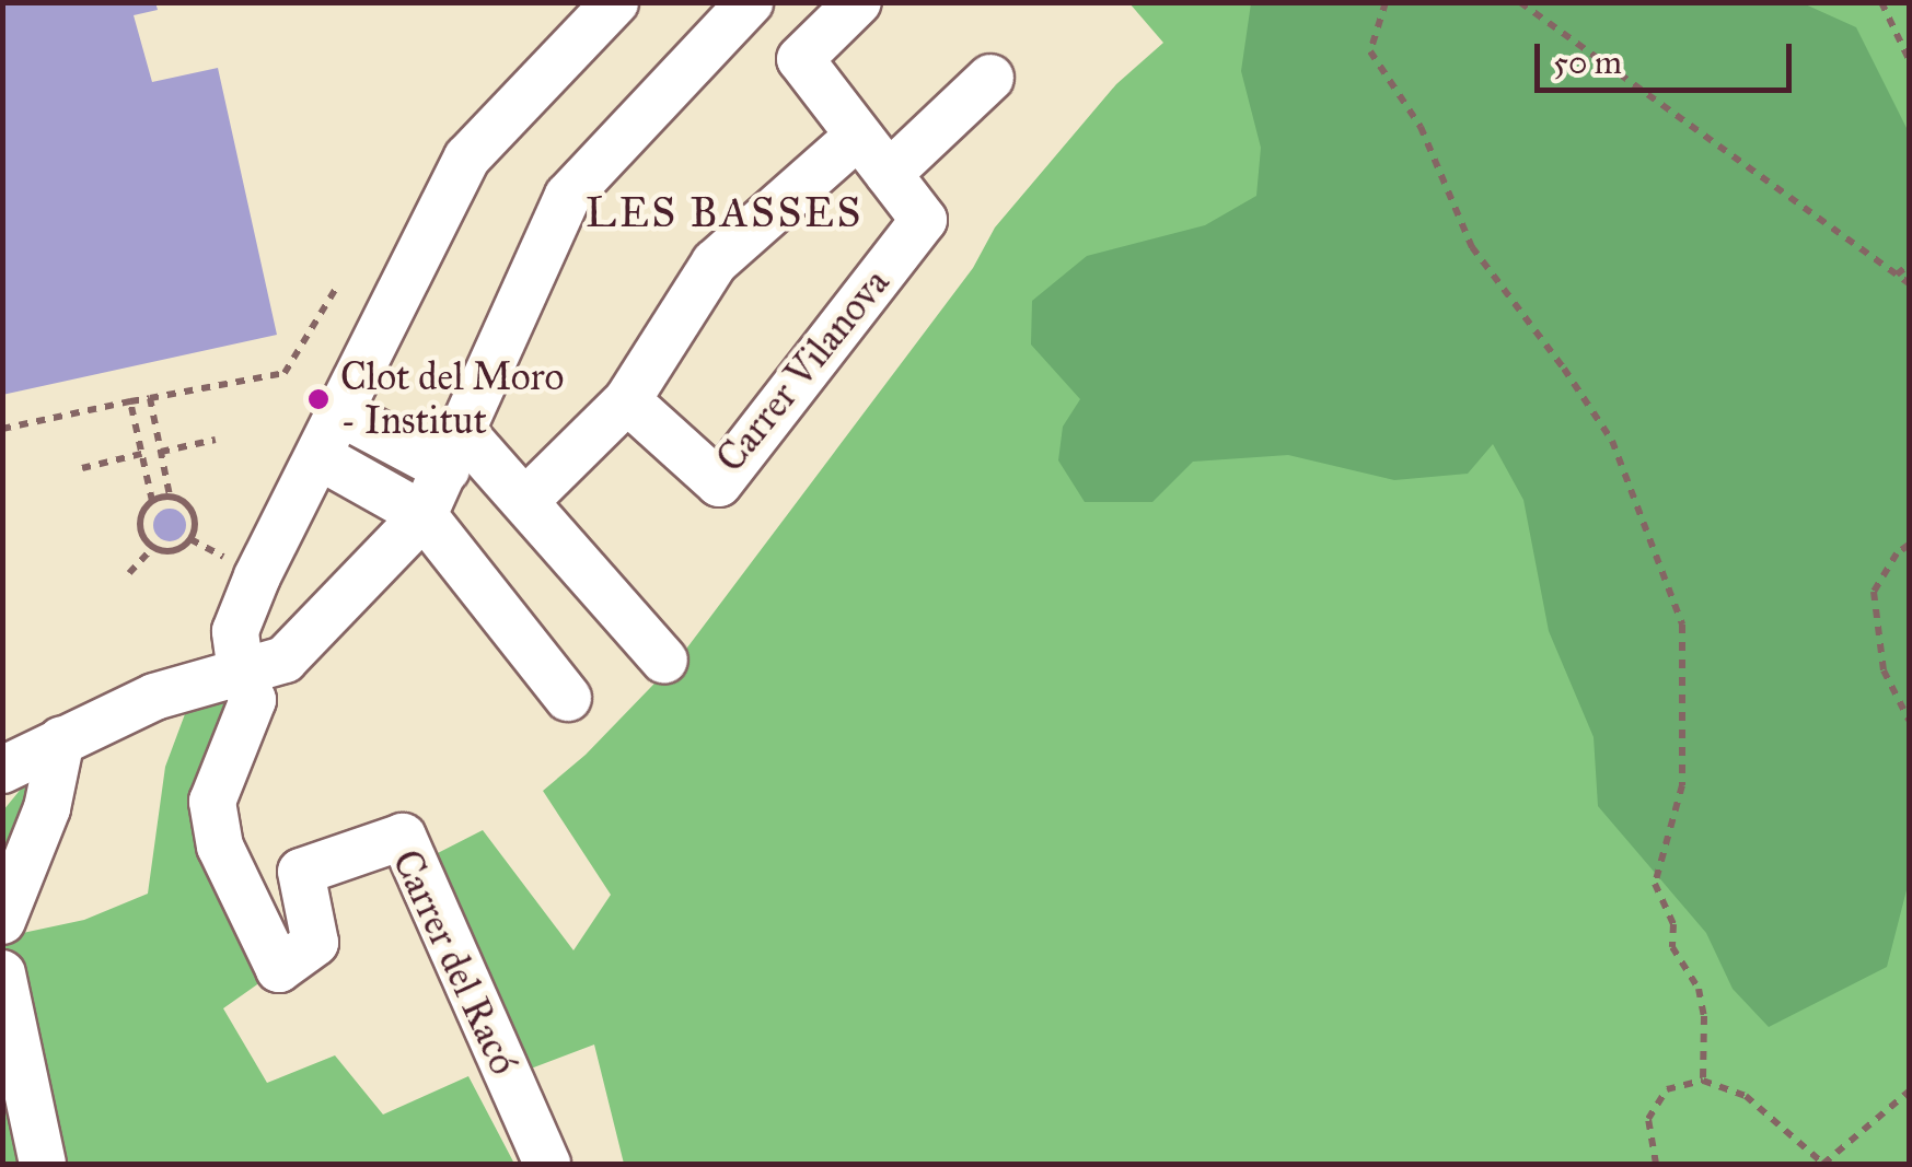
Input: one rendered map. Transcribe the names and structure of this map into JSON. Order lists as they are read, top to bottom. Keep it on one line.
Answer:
{"streets":{"street":["Carrer Vilanova","Carrer del Racó"]},"districts":["LES BASSES"],"places":["Clot del Moro - Institut"],"scale_bar":"50 m"}
